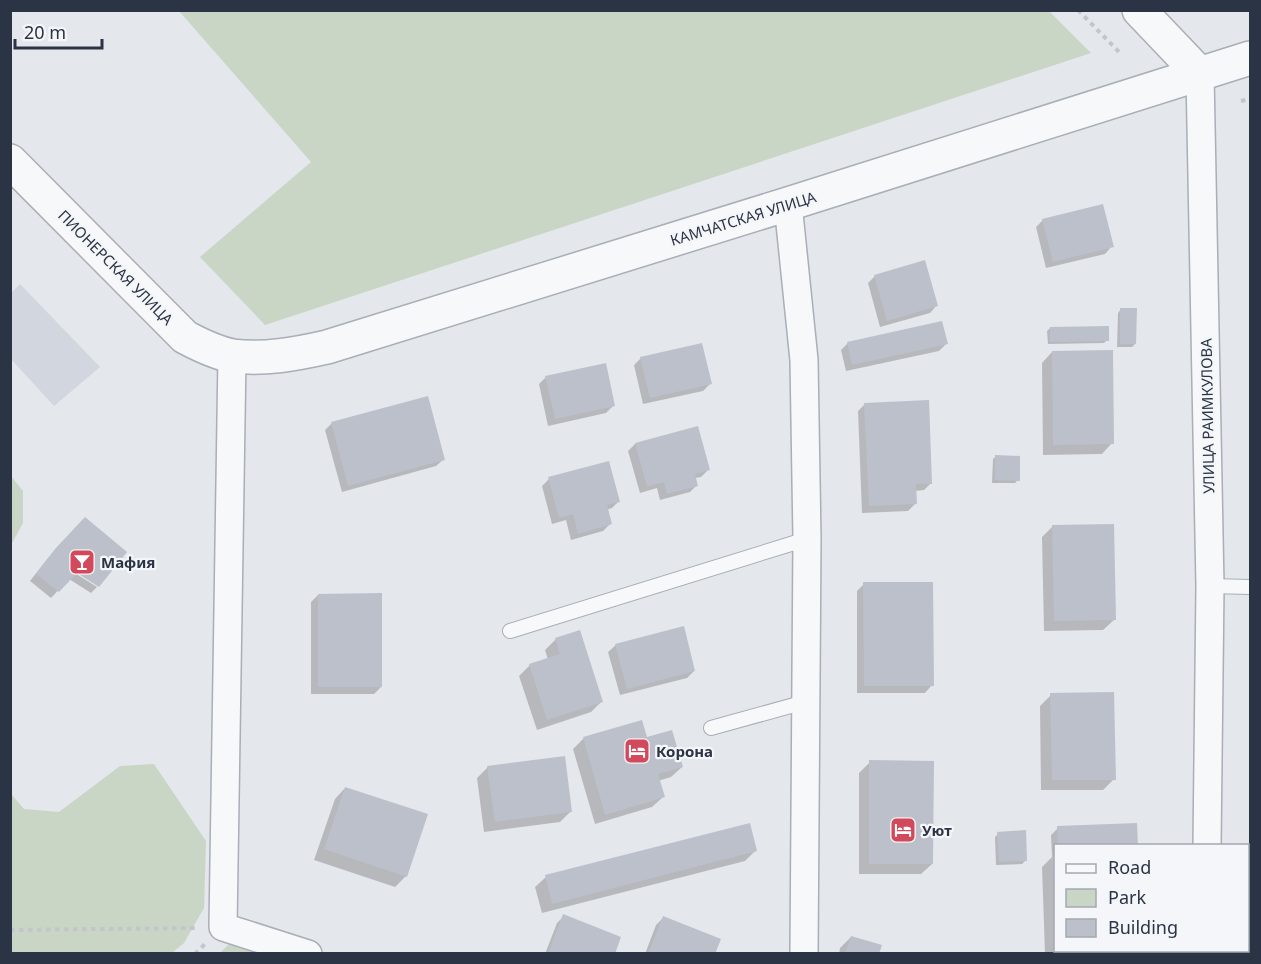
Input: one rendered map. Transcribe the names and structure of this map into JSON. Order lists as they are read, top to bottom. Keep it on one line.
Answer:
{"streets":{"street":["КАМЧАТСКАЯ УЛИЦА","ПИОНЕРСКАЯ УЛИЦА","УЛИЦА РАИМКУЛОВА"]},"crossings":[["КАМЧАТСКАЯ УЛИЦА","ПИОНЕРСКАЯ УЛИЦА"],["КАМЧАТСКАЯ УЛИЦА","УЛИЦА РАИМКУЛОВА"]],"places":{"bar":["Мафия"],"hotel":["Корона","Уют"]},"legend":["Road","Park","Building"],"scale_bar":"20 m"}
